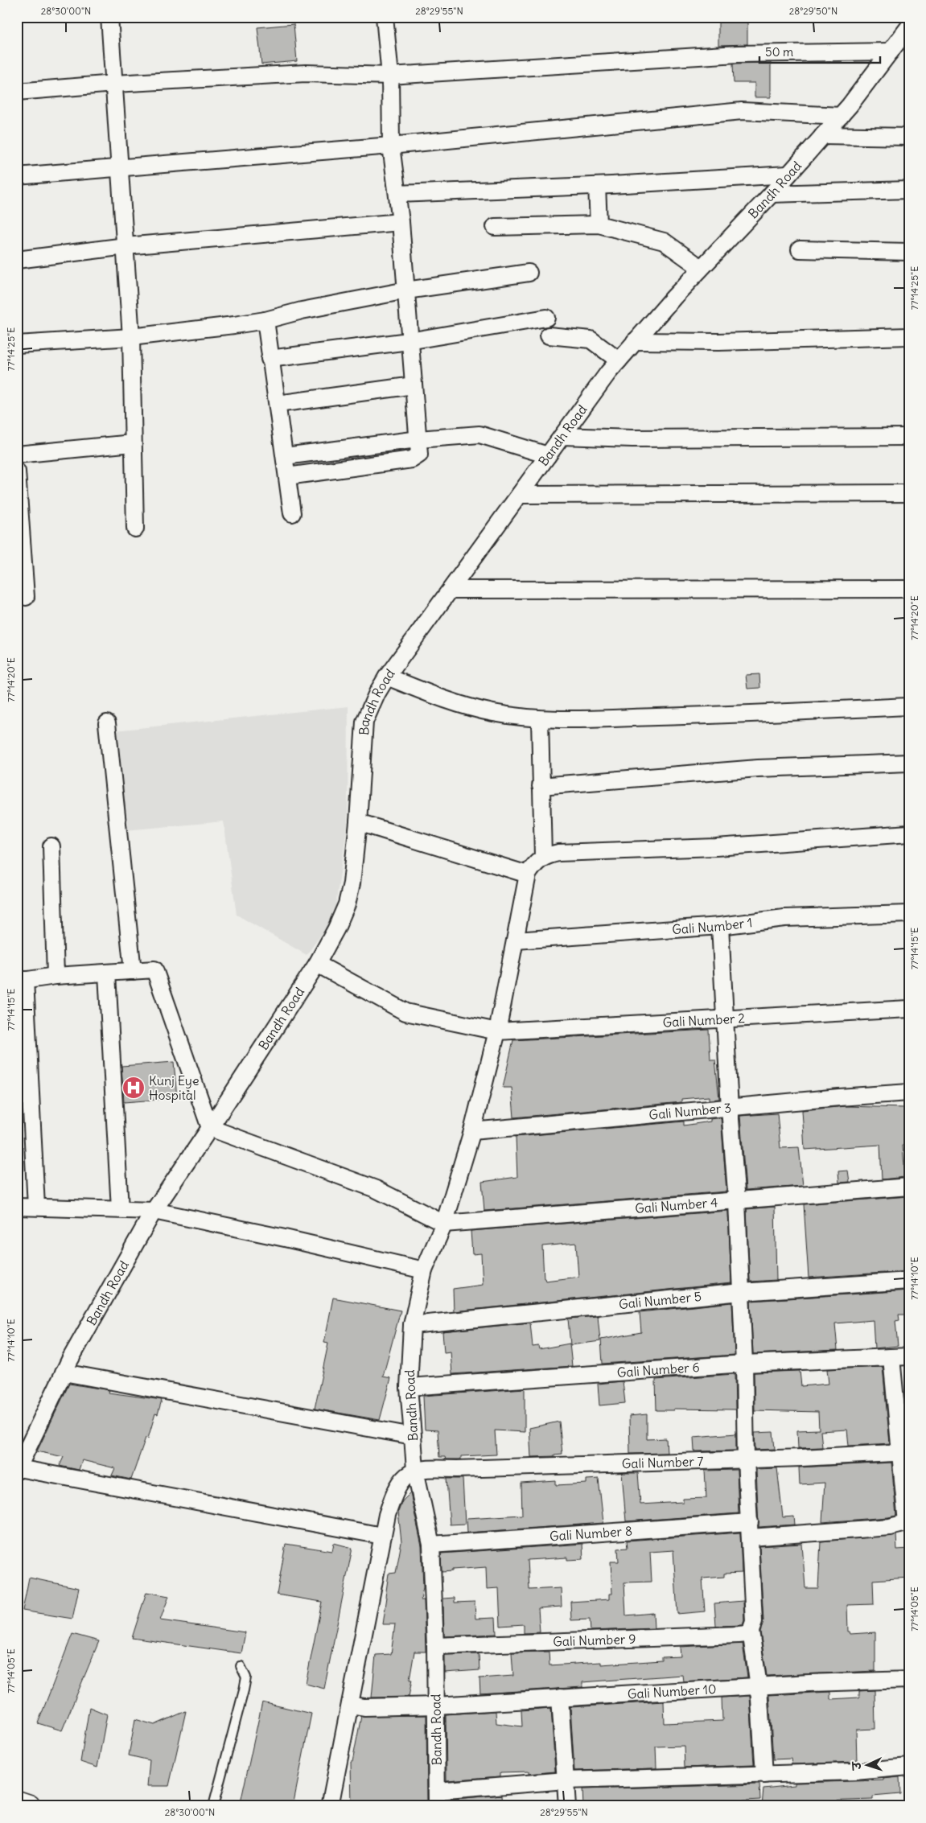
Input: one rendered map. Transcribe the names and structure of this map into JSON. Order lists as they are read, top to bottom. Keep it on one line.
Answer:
{"streets":{"street":["Bandh Road","Gali Number 1","Gali Number 2","Gali Number 3","Gali Number 4","Gali Number 5","Gali Number 6","Gali Number 7","Gali Number 8","Gali Number 9","Gali Number 10"]},"crossings":[["Bandh Road","Gali Number 1"],["Bandh Road","Gali Number 2"],["Bandh Road","Gali Number 3"],["Bandh Road","Gali Number 4"],["Bandh Road","Gali Number 5"],["Bandh Road","Gali Number 6"],["Bandh Road","Gali Number 7"],["Bandh Road","Gali Number 8"],["Bandh Road","Gali Number 9"],["Bandh Road","Gali Number 10"]],"places":{"hospital":["Kunj Eye Hospital"]},"scale_bar":"50 m","north":"left","coordinates":["28°30'00\"N","28°29'55\"N","28°29'50\"N","77°14'25\"E","77°14'20\"E","77°14'15\"E","77°14'10\"E","77°14'05\"E"]}
